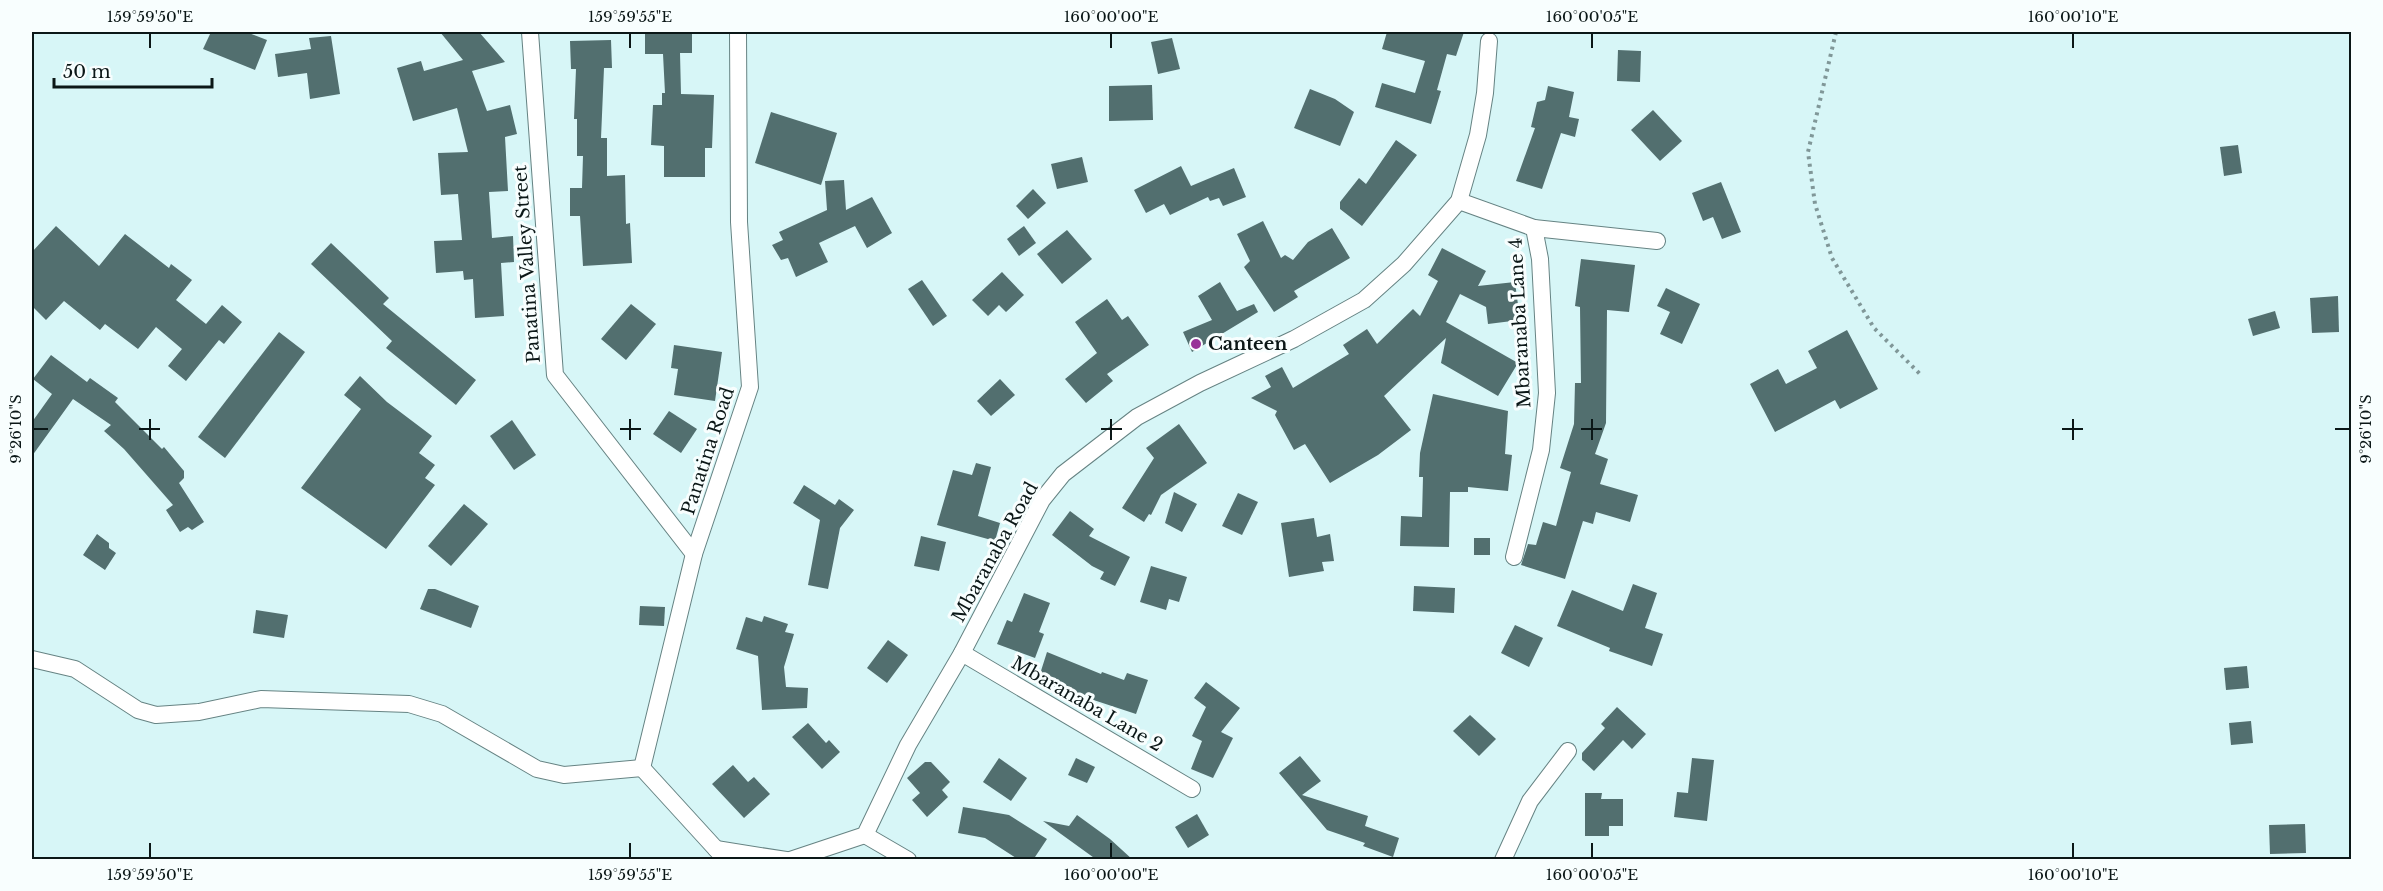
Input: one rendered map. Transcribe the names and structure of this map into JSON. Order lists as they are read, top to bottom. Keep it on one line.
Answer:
{"streets":{"street":["Panatina Valley Street","Mbaranaba Lane 4","Panatina Road","Mbaranaba Road","Mbaranaba Lane 2"]},"crossings":[["Panatina Valley Street","Panatina Road"],["Mbaranaba Road","Mbaranaba Lane 2"]],"places":["Canteen"],"scale_bar":"50 m","coordinates":["159°59'50\"E","159°59'55\"E","160°00'00\"E","160°00'05\"E","160°00'10\"E","9°26'10\"S"]}
